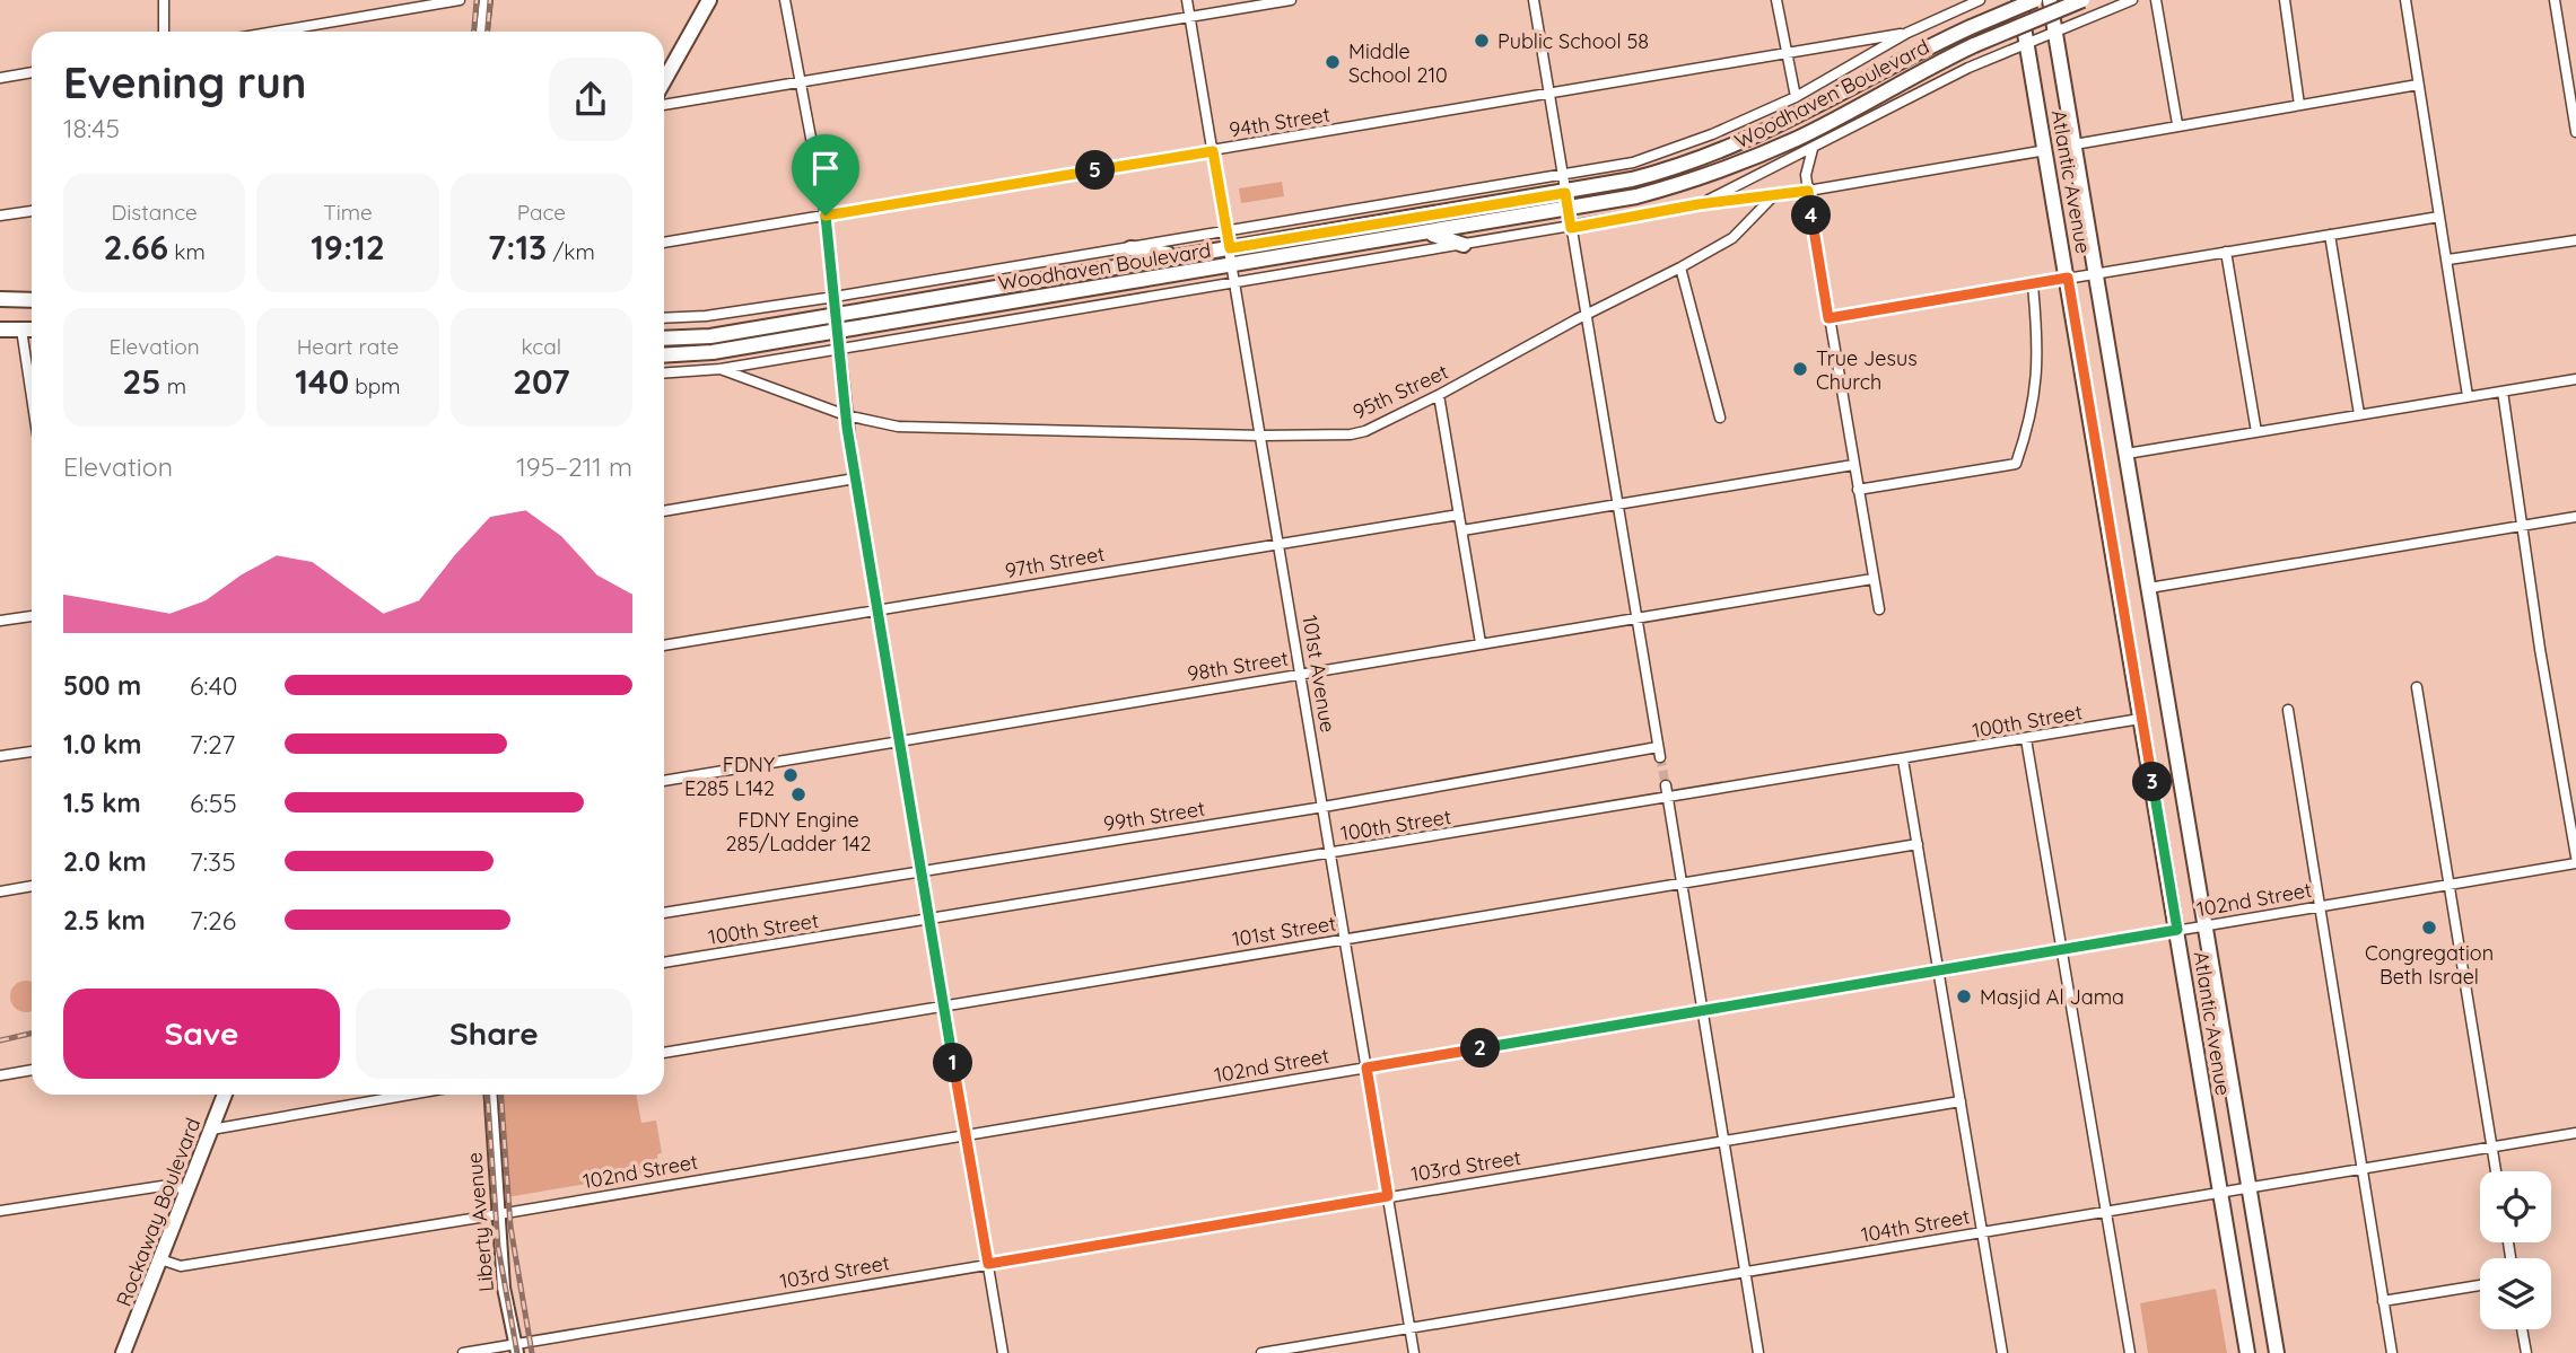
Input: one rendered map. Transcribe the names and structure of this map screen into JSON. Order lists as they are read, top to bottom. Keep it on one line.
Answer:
{"streets":{"main road":["Woodhaven Boulevard","Atlantic Avenue","Rockaway Boulevard"],"street":["94th Street","95th Street","97th Street","98th Street","101st Avenue","100th Street","99th Street","102nd Street","101st Street","103rd Street","Liberty Avenue","104th Street"]},"crossings":[["Woodhaven Boulevard","94th Street"],["Woodhaven Boulevard","Atlantic Avenue"],["Woodhaven Boulevard","95th Street"],["Woodhaven Boulevard","101st Avenue"],["94th Street","101st Avenue"],["Atlantic Avenue","100th Street"],["Atlantic Avenue","102nd Street"],["Atlantic Avenue","104th Street"],["95th Street","101st Avenue"],["97th Street","101st Avenue"],["98th Street","101st Avenue"],["98th Street","99th Street"],["101st Avenue","100th Street"],["101st Avenue","99th Street"],["101st Avenue","102nd Street"],["101st Avenue","101st Street"],["101st Avenue","103rd Street"],["101st Avenue","104th Street"],["102nd Street","Rockaway Boulevard"],["102nd Street","Liberty Avenue"],["103rd Street","Liberty Avenue"]],"places":["Public School 58","Middle School 210","True Jesus Church","FDNY E285 L142","FDNY Engine 285/Ladder 142","Congregation Beth Israel","Masjid Al Jama"],"page":{"heading":["Evening run","18:45"],"pins":["5","4","3","2","1"],"stats":[["Distance","2.66 km"],["Time","19:12"],["Pace","7:13 /km"],["Elevation","25 m"],["Heart rate","140 bpm"],["kcal","207"]],"chart":["Elevation","195–211 m"],"list":[{"name":"500 m","note":"6:40"},{"name":"1.0 km","note":"7:27"},{"name":"1.5 km","note":"6:55"},{"name":"2.0 km","note":"7:35"},{"name":"2.5 km","note":"7:26"}],"buttons":["Save","Share"]}}
